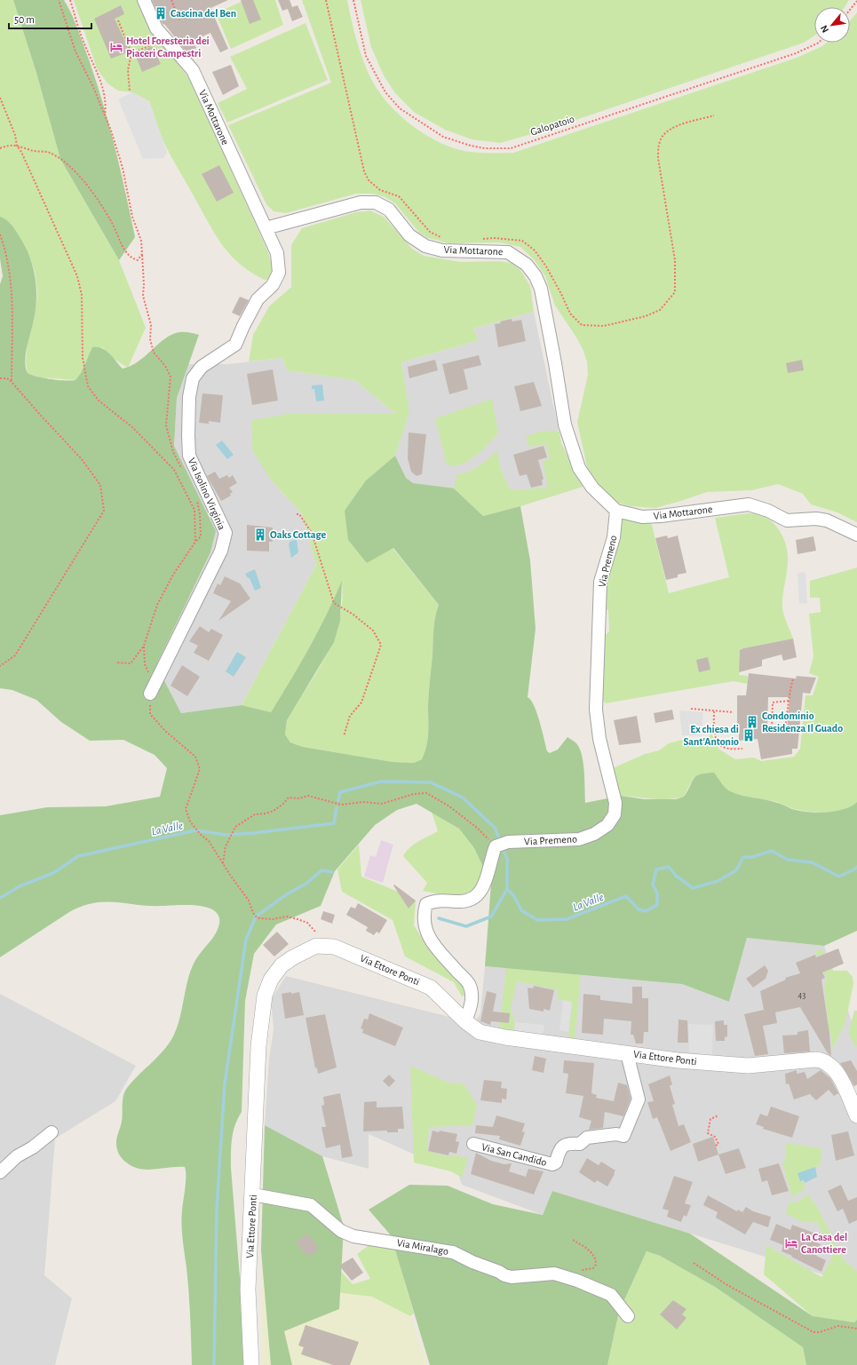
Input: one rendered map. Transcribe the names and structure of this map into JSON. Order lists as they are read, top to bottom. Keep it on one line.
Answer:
{"streets":{"street":["Via Mottarone","Via Isolino Virginia","Via Premeno","Via Ettore Ponti","Via San Candido","Via Miralago"],"path":["Galopatoio"]},"crossings":[["Via Mottarone","Via Isolino Virginia"],["Via Mottarone","Via Premeno"],["Via Ettore Ponti","Via San Candido"],["Via Ettore Ponti","Via Miralago"]],"water":["La Valle"],"places":{"building":["Cascina del Ben","Oaks Cottage","Condominio Residenza Il Guado","Ex chiesa di Sant'Antonio"],"hotel":["Hotel Foresteria dei Piaceri Campestri","La Casa del Canottiere"]},"house_numbers":["43"],"scale_bar":"50 m","north":"bottom left"}
